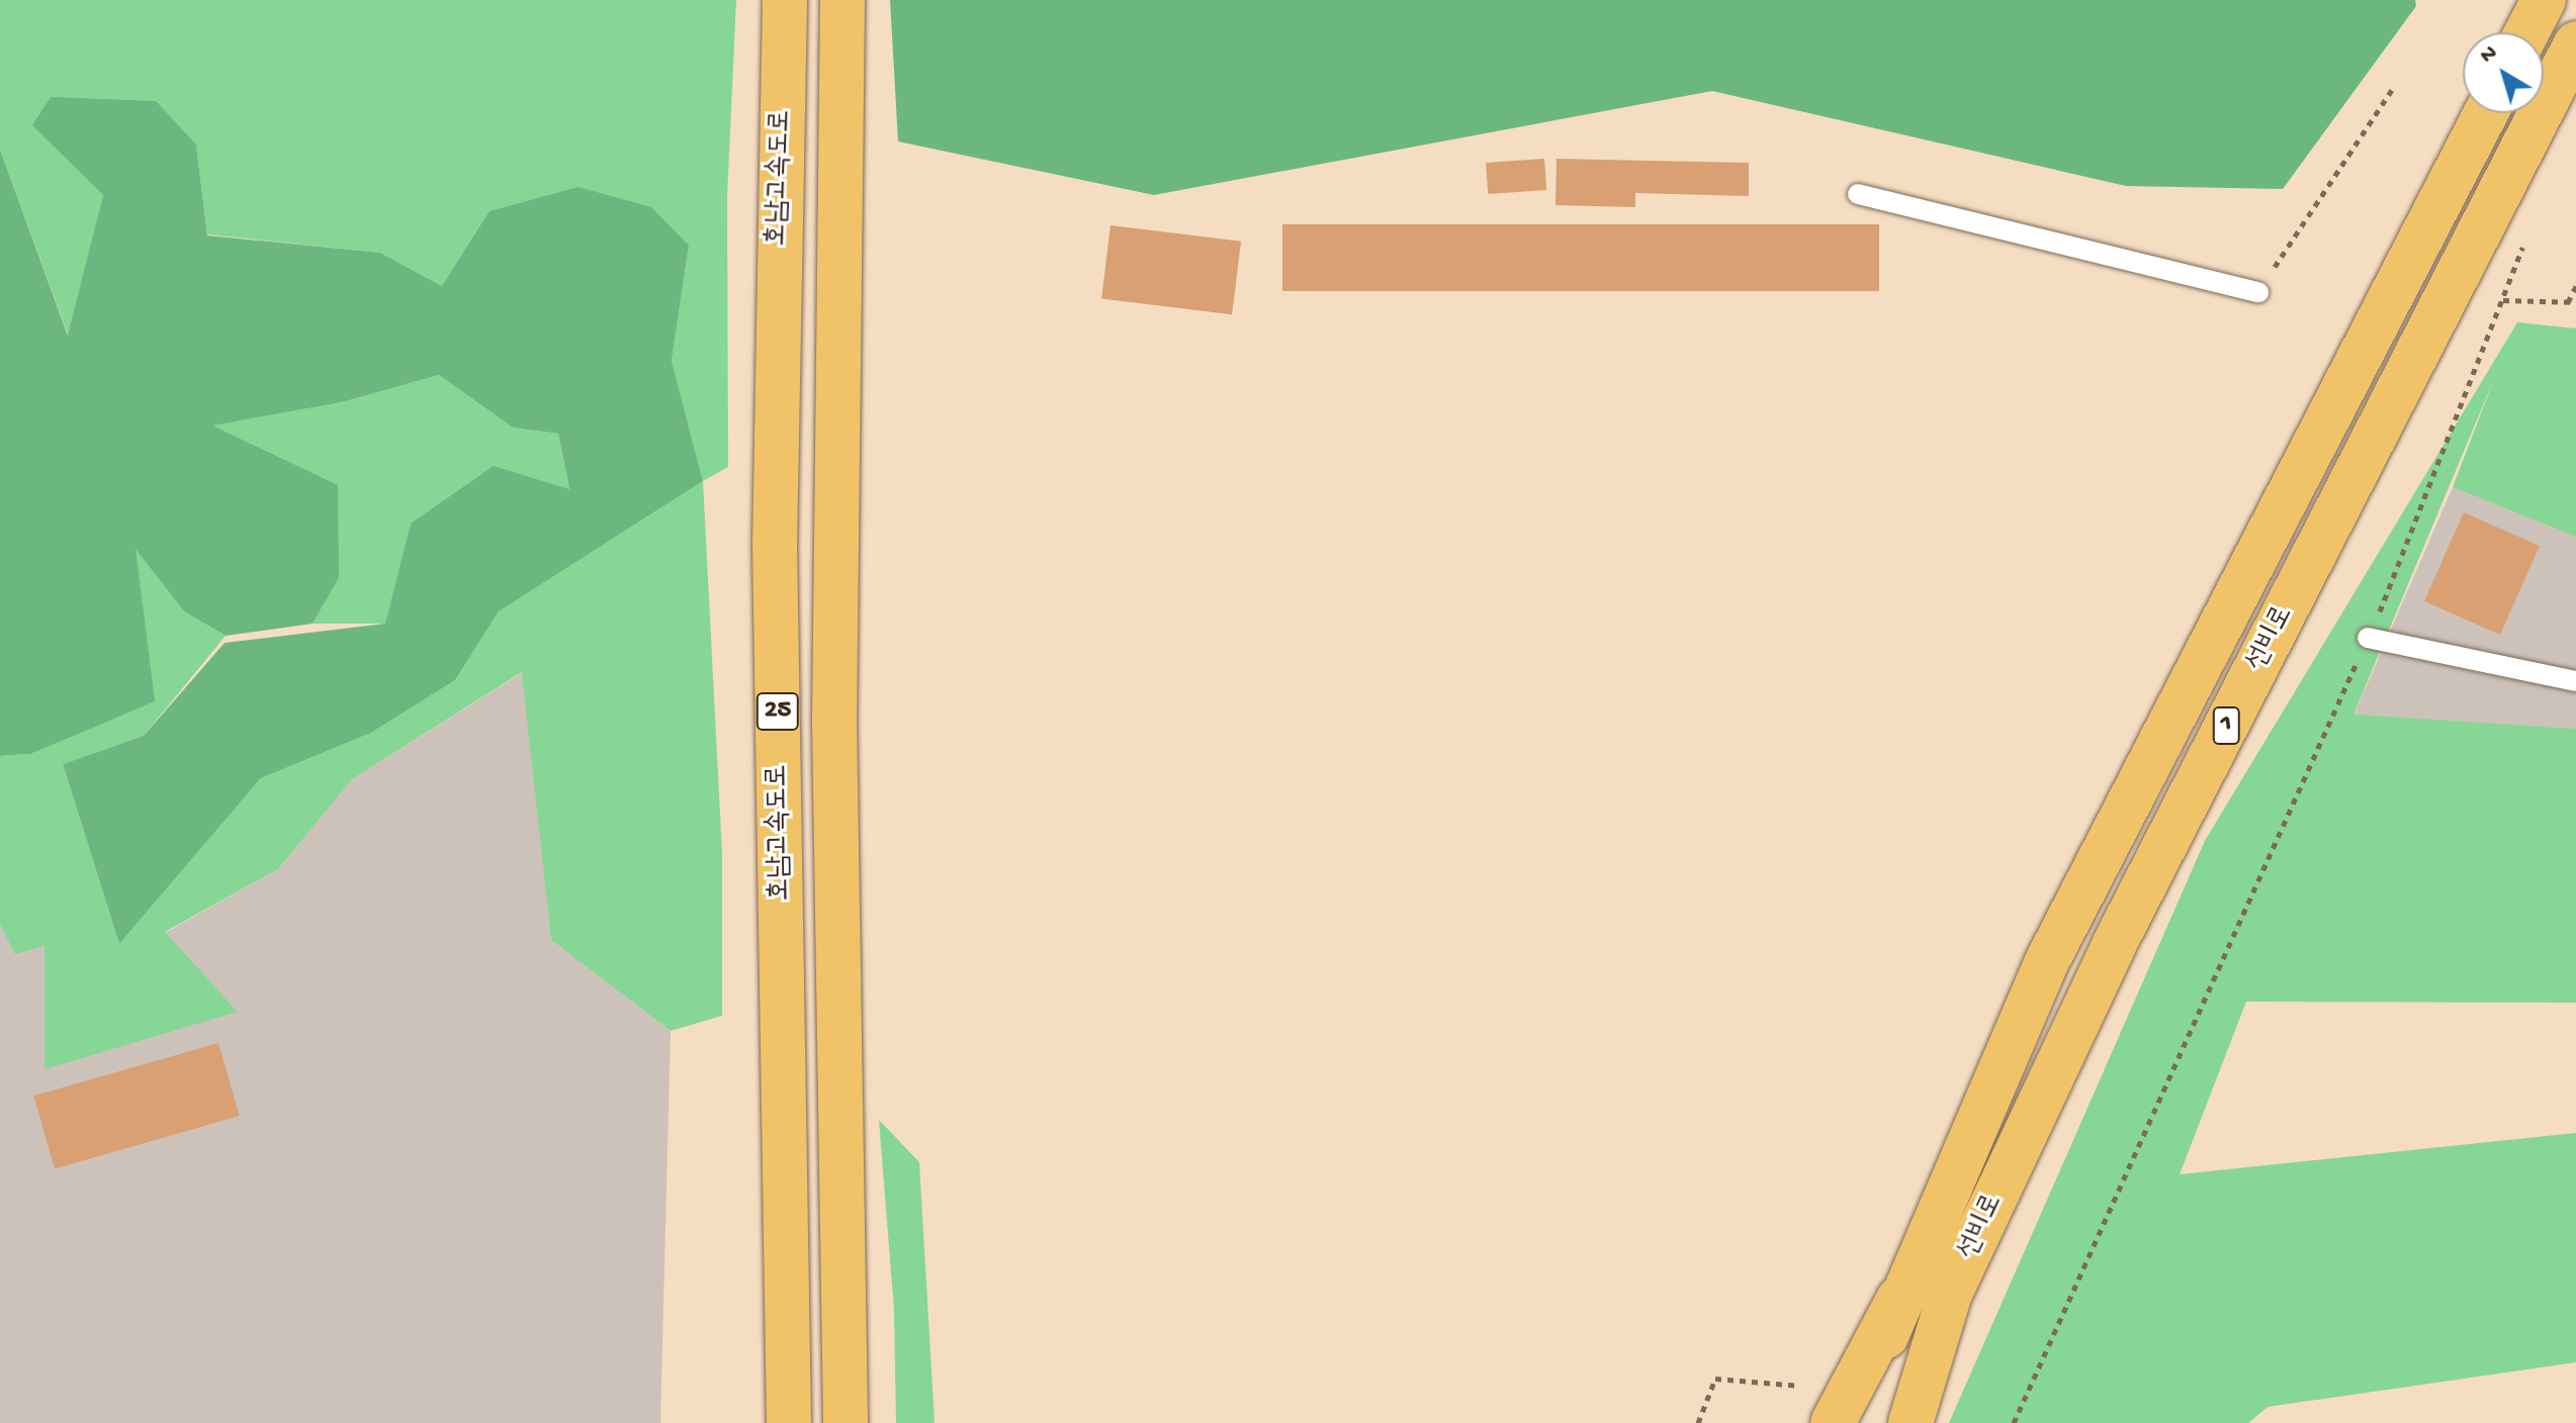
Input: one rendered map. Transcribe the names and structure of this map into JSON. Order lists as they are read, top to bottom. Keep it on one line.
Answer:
{"streets":{"main road":["호남고속도로","선비로","25","1"]},"north":"top left"}
